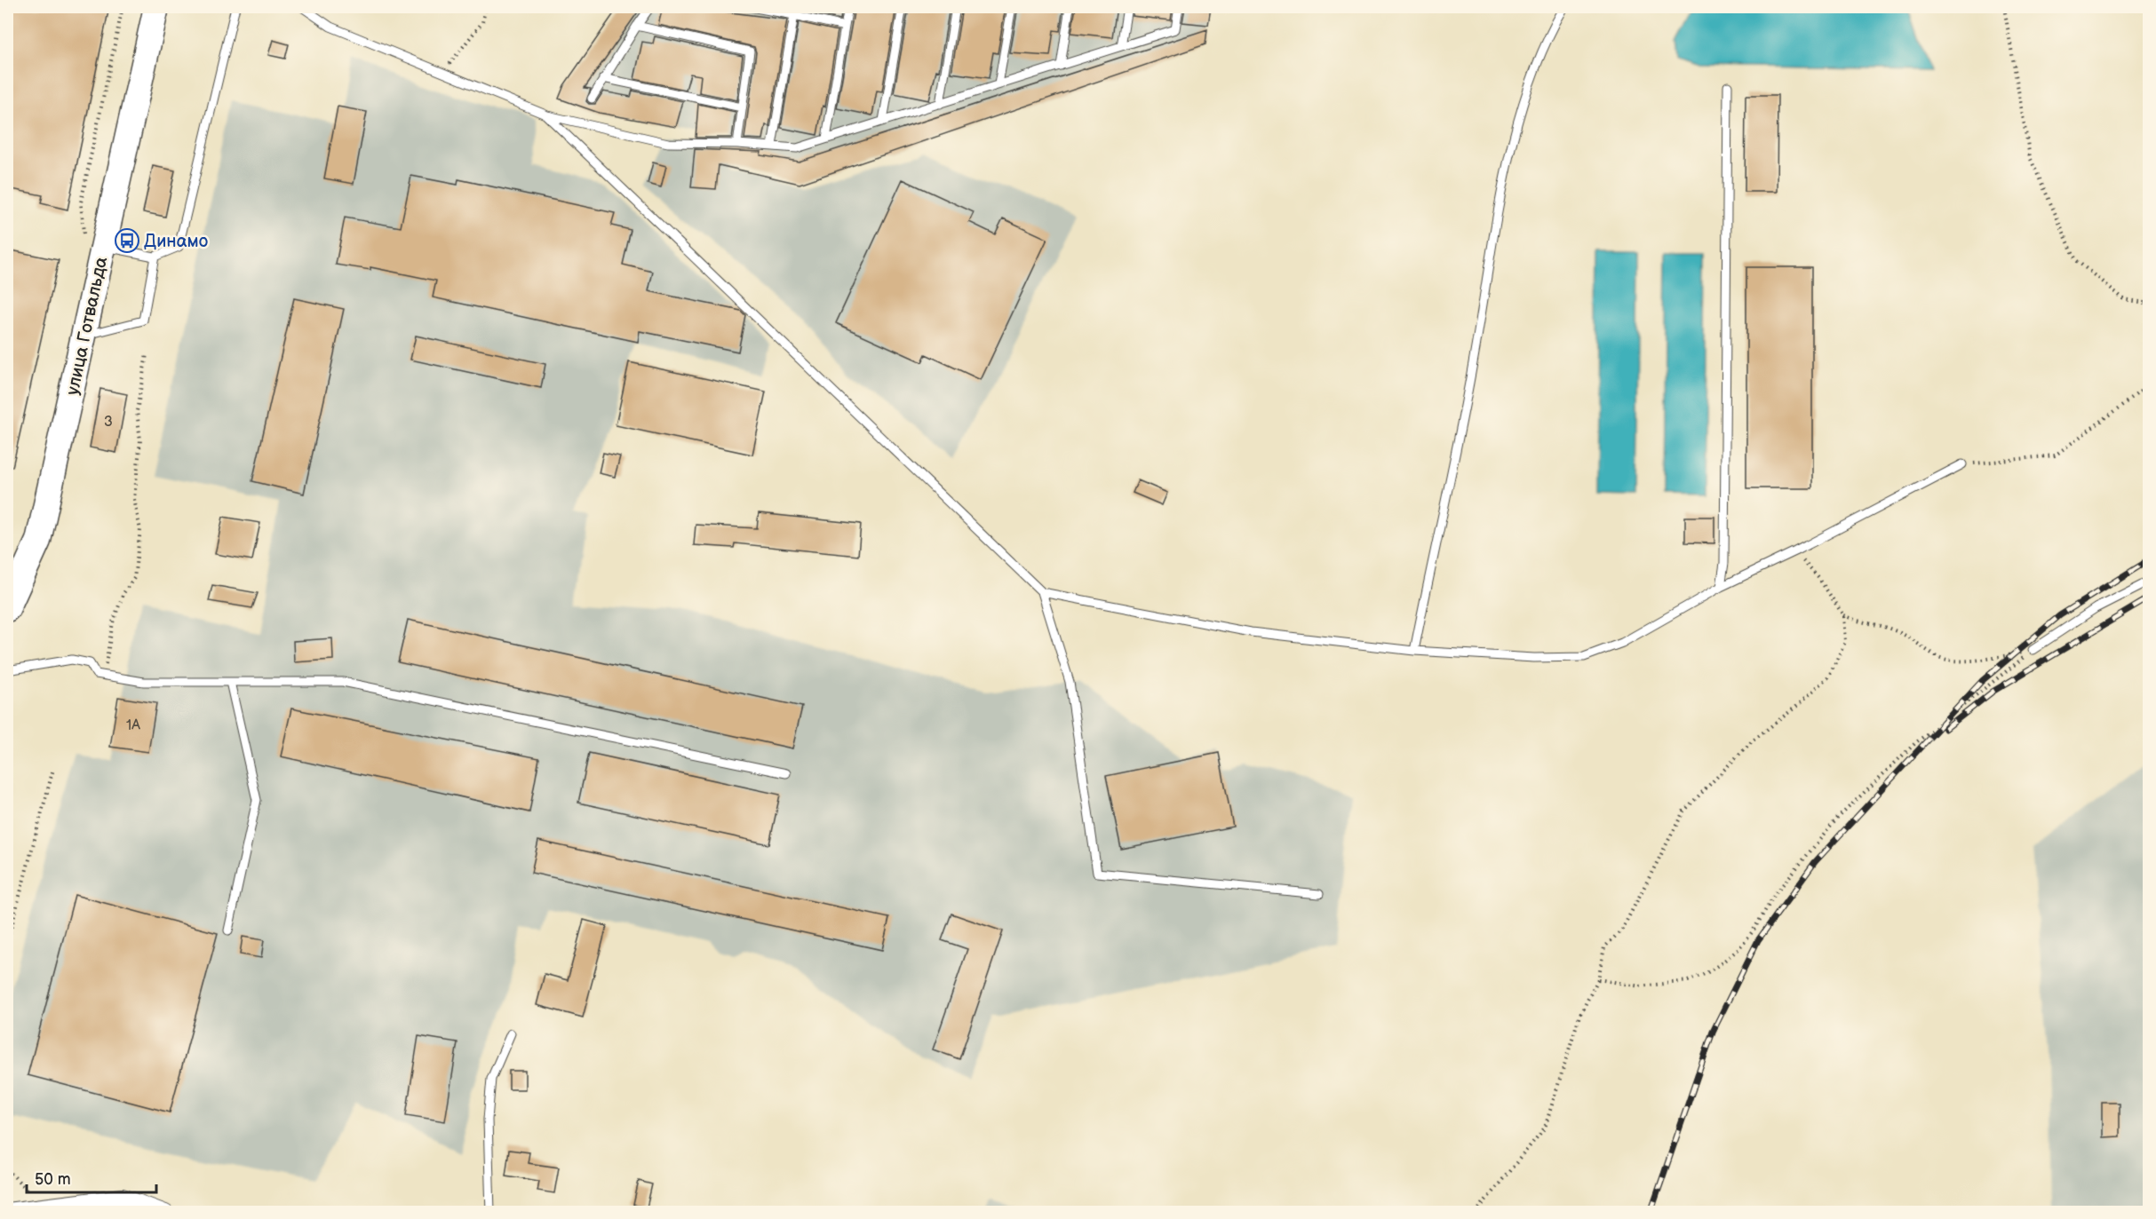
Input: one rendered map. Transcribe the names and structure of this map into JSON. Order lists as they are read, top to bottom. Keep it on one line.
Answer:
{"streets":{"main road":["улица Готвальда"]},"places":{"bus stop":["Динамо"]},"house_numbers":["3","1А"],"scale_bar":"50 m"}
